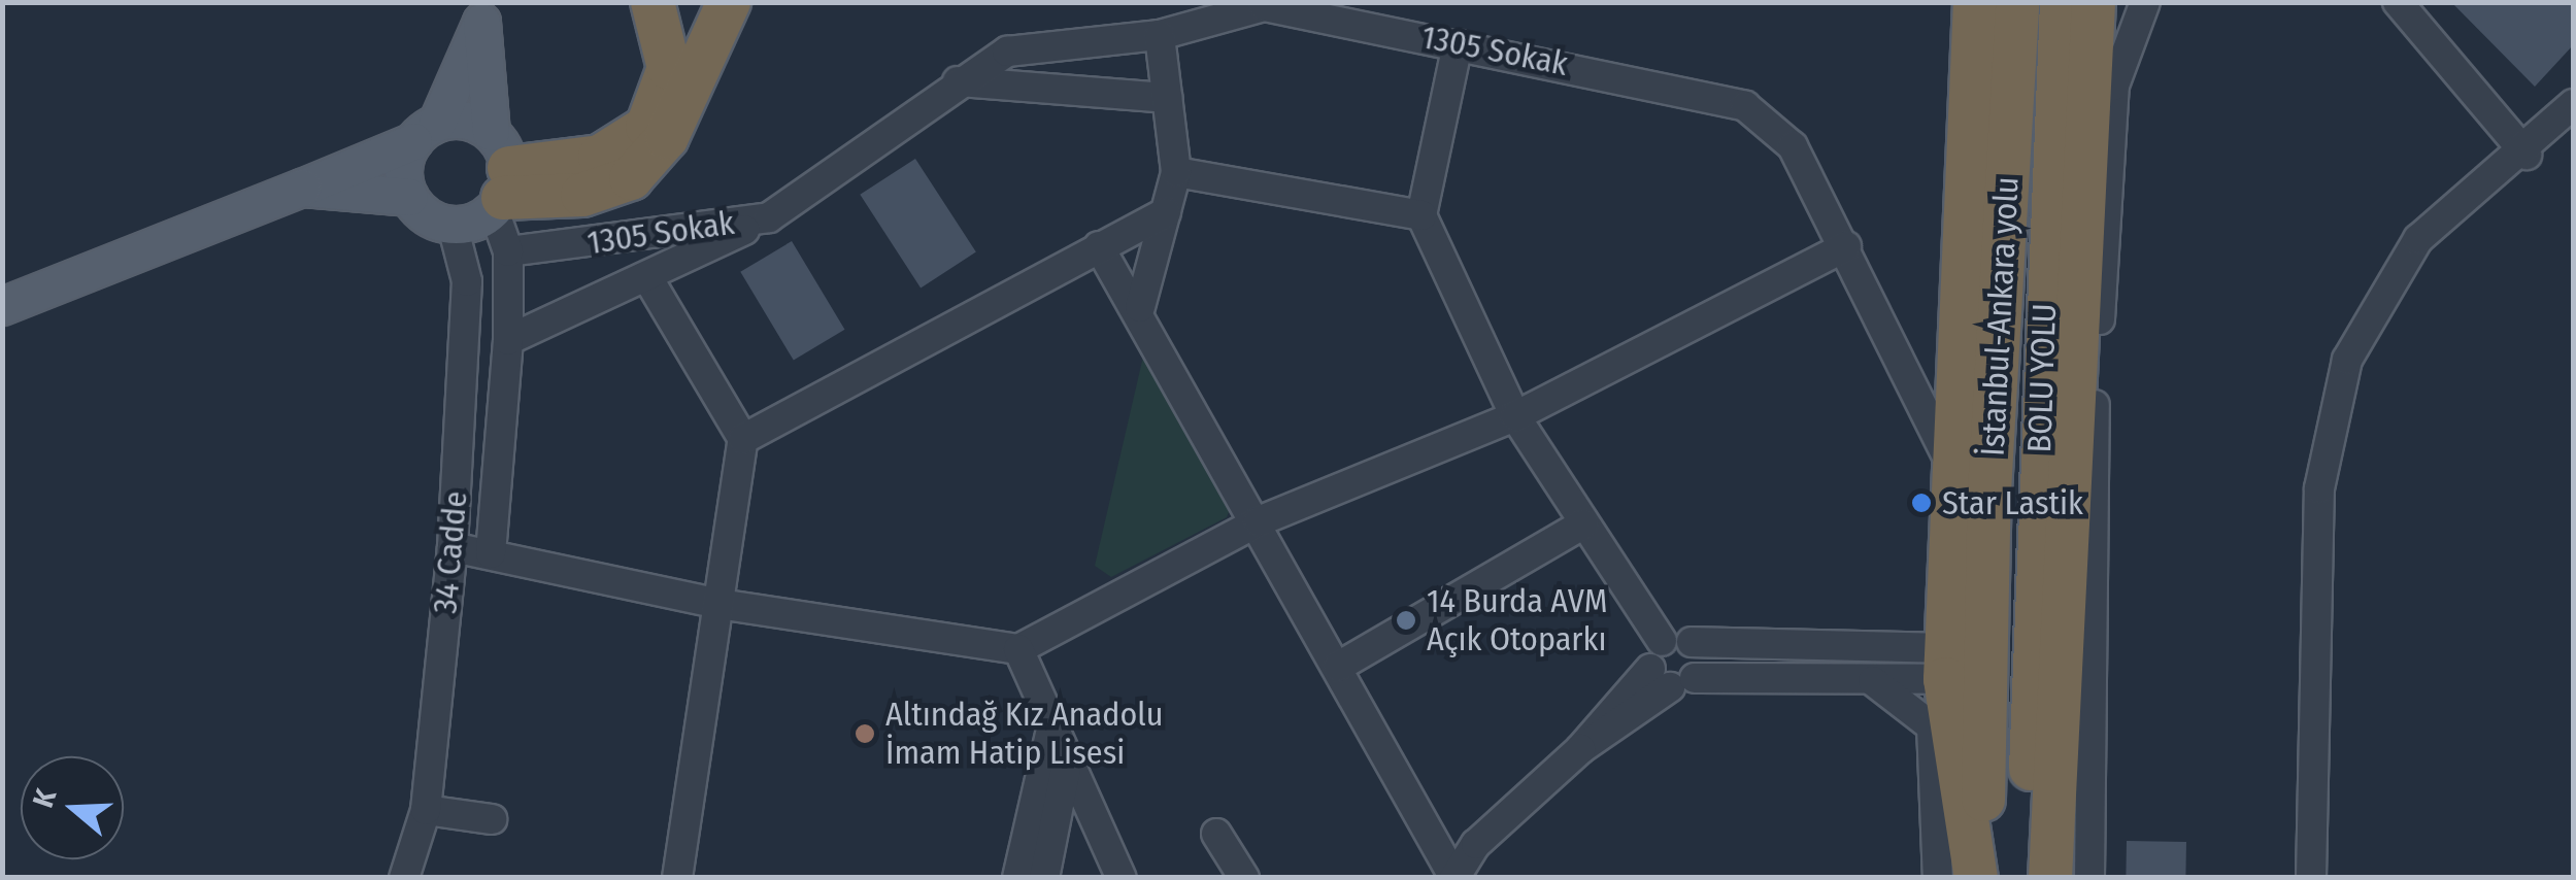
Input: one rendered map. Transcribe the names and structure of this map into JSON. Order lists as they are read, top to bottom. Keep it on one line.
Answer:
{"streets":{"highway":["İstanbul-Ankara yolu","BOLU YOLU"],"street":["1305 Sokak","34 Cadde"]},"places":["Star Lastik","14 Burda AVM Açık Otoparkı","Altındağ Kız Anadolu İmam Hatip Lisesi"],"north":"left"}
